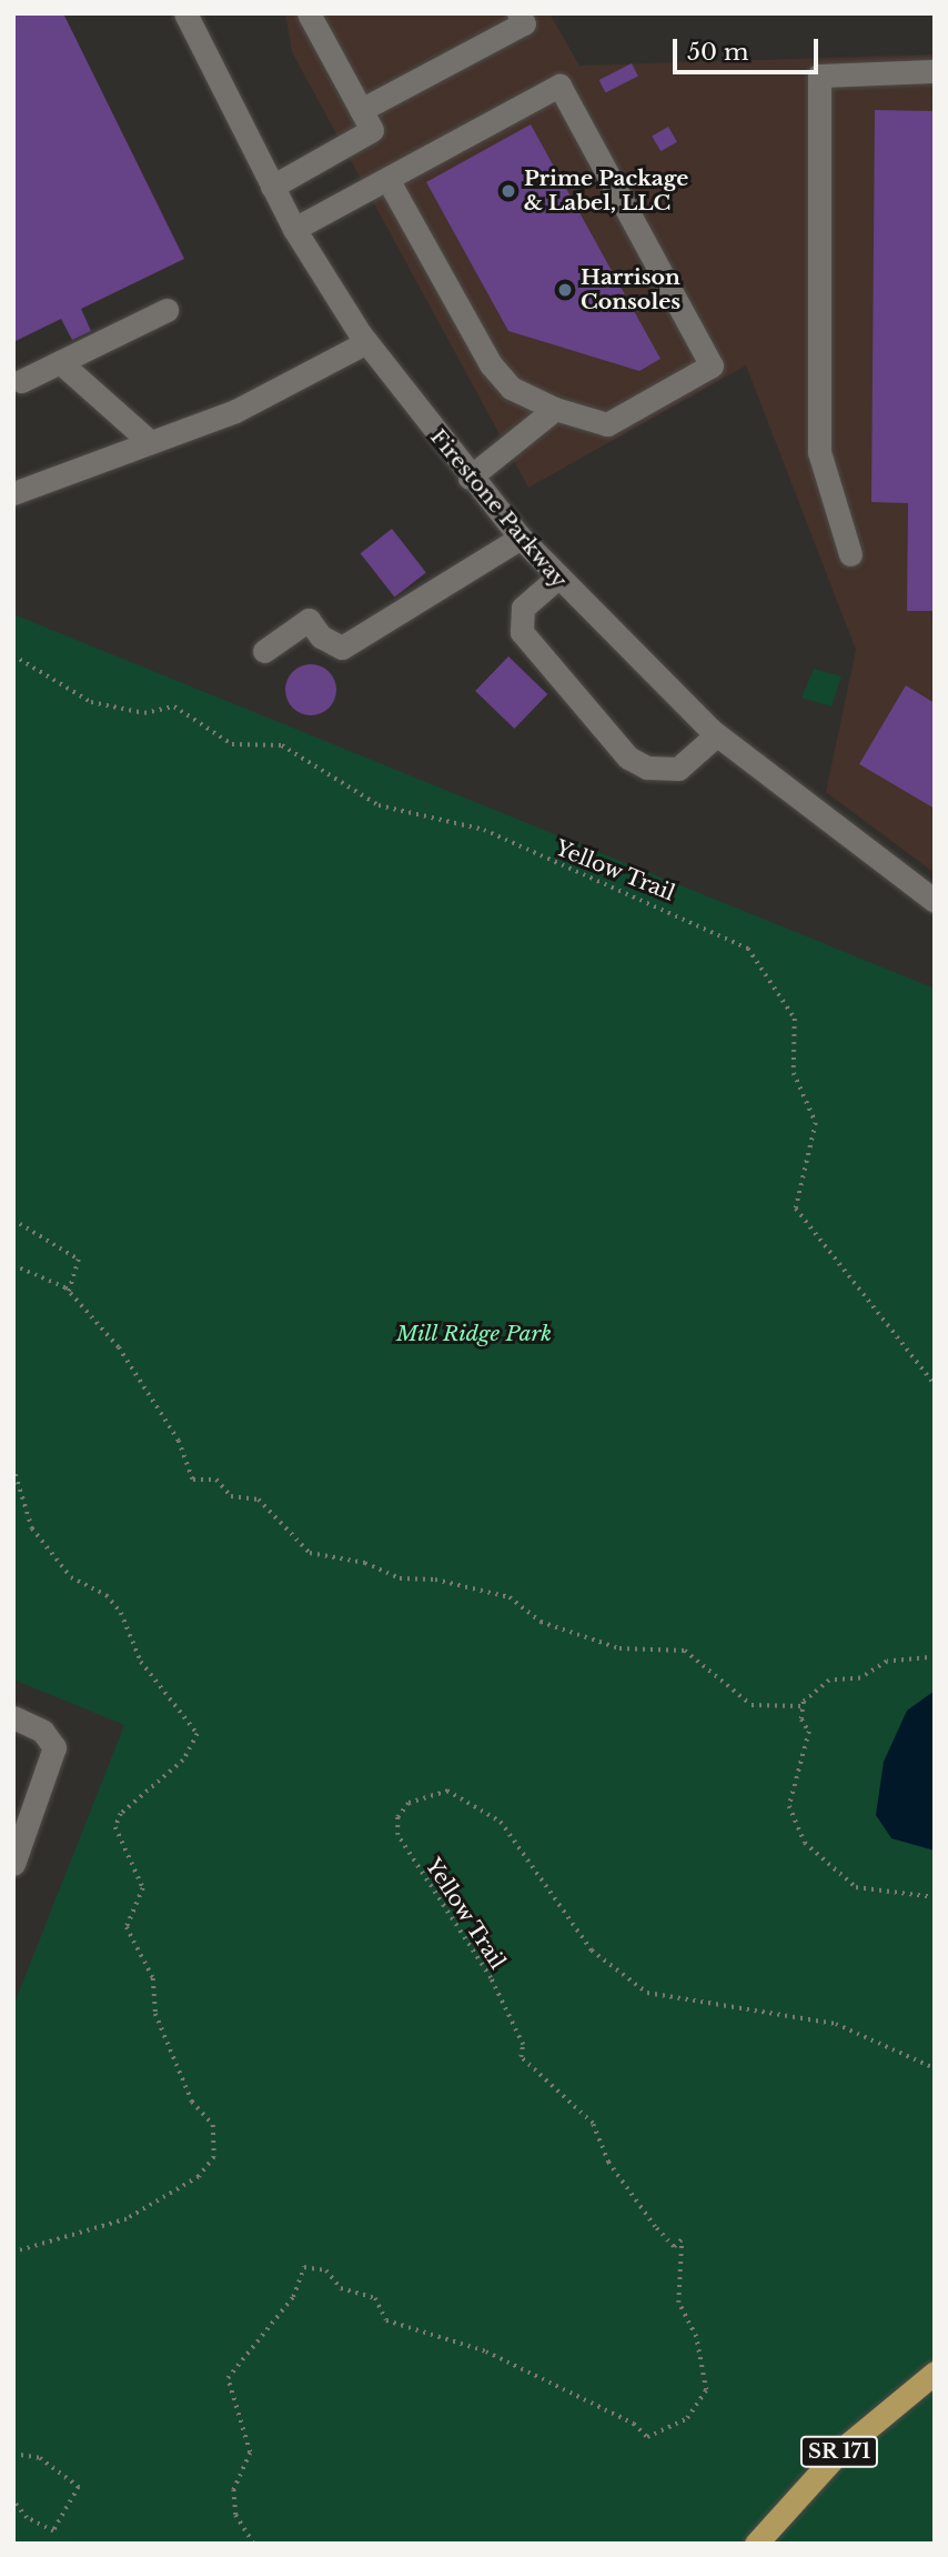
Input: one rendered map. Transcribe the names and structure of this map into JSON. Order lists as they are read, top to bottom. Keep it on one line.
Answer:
{"streets":{"main road":["SR 171"],"street":["Firestone Parkway"],"path":["Yellow Trail"]},"parks":["Mill Ridge Park"],"places":["Prime Package & Label, LLC","Harrison Consoles"],"scale_bar":"50 m"}
